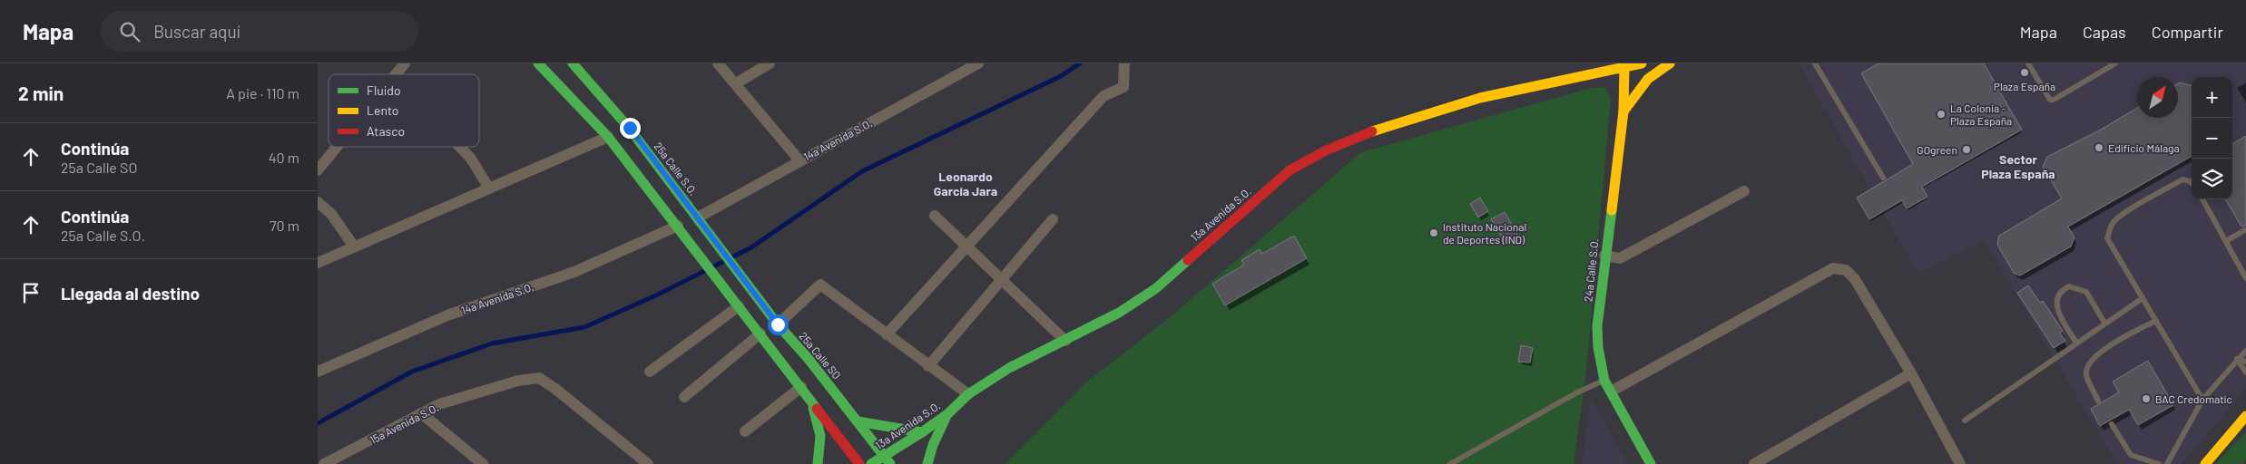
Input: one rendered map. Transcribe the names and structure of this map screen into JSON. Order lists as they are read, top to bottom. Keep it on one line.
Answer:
{"streets":{"street":["14a Avenida S.O.","25a Calle S.O.","13a Avenida S.O.","24a Calle S.O.","25a Calle SO","15a Avenida S.O."]},"crossings":[["14a Avenida S.O.","25a Calle S.O."],["25a Calle S.O.","25a Calle SO"],["13a Avenida S.O.","24a Calle S.O."],["13a Avenida S.O.","25a Calle SO"]],"districts":["Sector Plaza España","Leonardo García Jara"],"places":["Plaza España","La Colonia - Plaza España","Edificio Málaga","GOgreen","Instituto Nacional de Deportes (IND)","BAC Credomatic"],"legend":["Fluido","Lento","Atasco"],"north":"top right","page":{"header":"Mapa","search":"Buscar aquí","nav":["Mapa","Capas","Compartir"],"heading":["2 min","A pie · 110 m"],"map_buttons":["+","−"],"list":[["Continúa","25a Calle SO","40 m"],["Continúa","25a Calle S.O.","70 m"],"Llegada al destino"]}}
